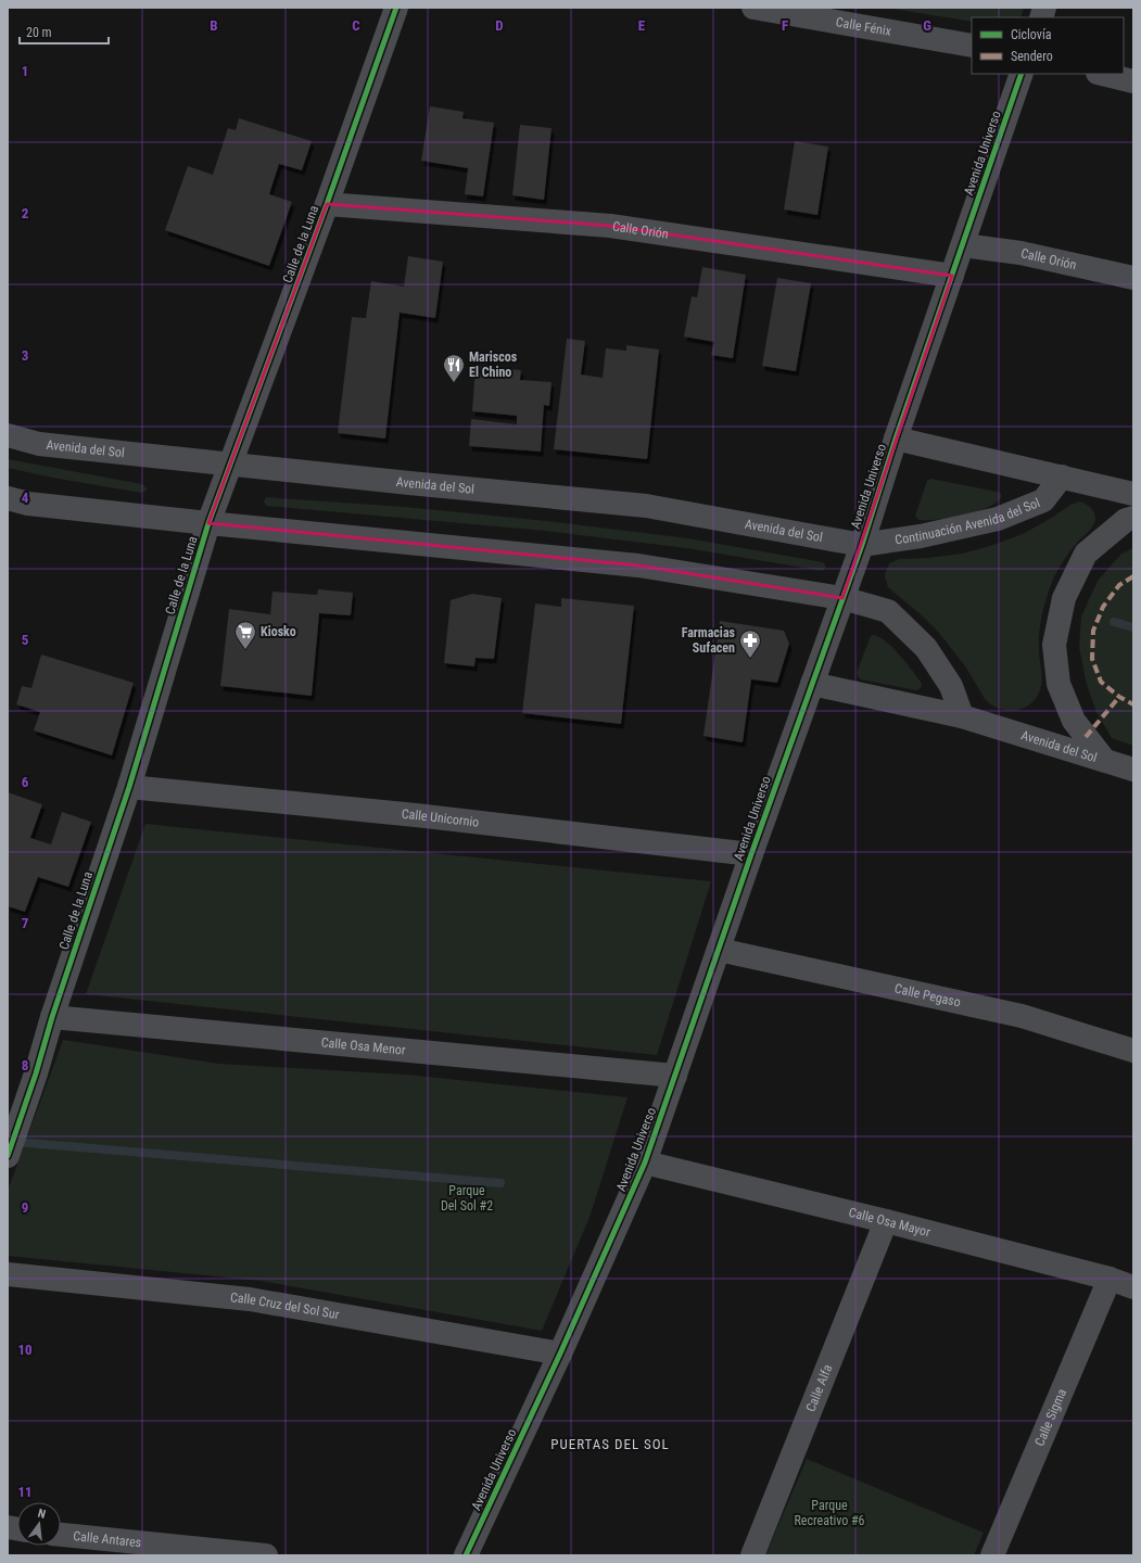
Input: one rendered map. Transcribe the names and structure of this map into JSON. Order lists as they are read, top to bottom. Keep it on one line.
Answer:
{"streets":{"street":["Calle Fénix","Avenida Universo","Calle Orión","Calle de la Luna","Avenida del Sol","Continuación Avenida del Sol","Calle Unicornio","Calle Pegaso","Calle Osa Menor","Calle Osa Mayor","Calle Cruz del Sol Sur","Calle Alfa","Calle Sigma","Calle Antares"]},"crossings":[["Avenida Universo","Calle Orión"],["Avenida Universo","Avenida del Sol"],["Avenida Universo","Continuación Avenida del Sol"],["Avenida Universo","Calle Unicornio"],["Avenida Universo","Calle Pegaso"],["Avenida Universo","Calle Osa Menor"],["Avenida Universo","Calle Osa Mayor"],["Avenida Universo","Calle Cruz del Sol Sur"],["Calle Orión","Calle de la Luna"],["Calle de la Luna","Avenida del Sol"],["Calle de la Luna","Calle Unicornio"],["Calle de la Luna","Calle Osa Menor"],["Avenida del Sol","Continuación Avenida del Sol"],["Calle Osa Mayor","Calle Alfa"],["Calle Osa Mayor","Calle Sigma"]],"districts":["PUERTAS DEL SOL"],"parks":["Parque Del Sol #2","Parque Recreativo #6"],"places":{"restaurant":["Mariscos El Chino"],"supermarket":["Kiosko"],"pharmacy":["Farmacias Sufacen"]},"legend":["Ciclovía","Sendero"],"scale_bar":"20 m","north":"top","grid":{"columns":["B","C","D","E","F","G"],"rows":["1","2","3","4","5","6","7","8","9","10","11"]}}
